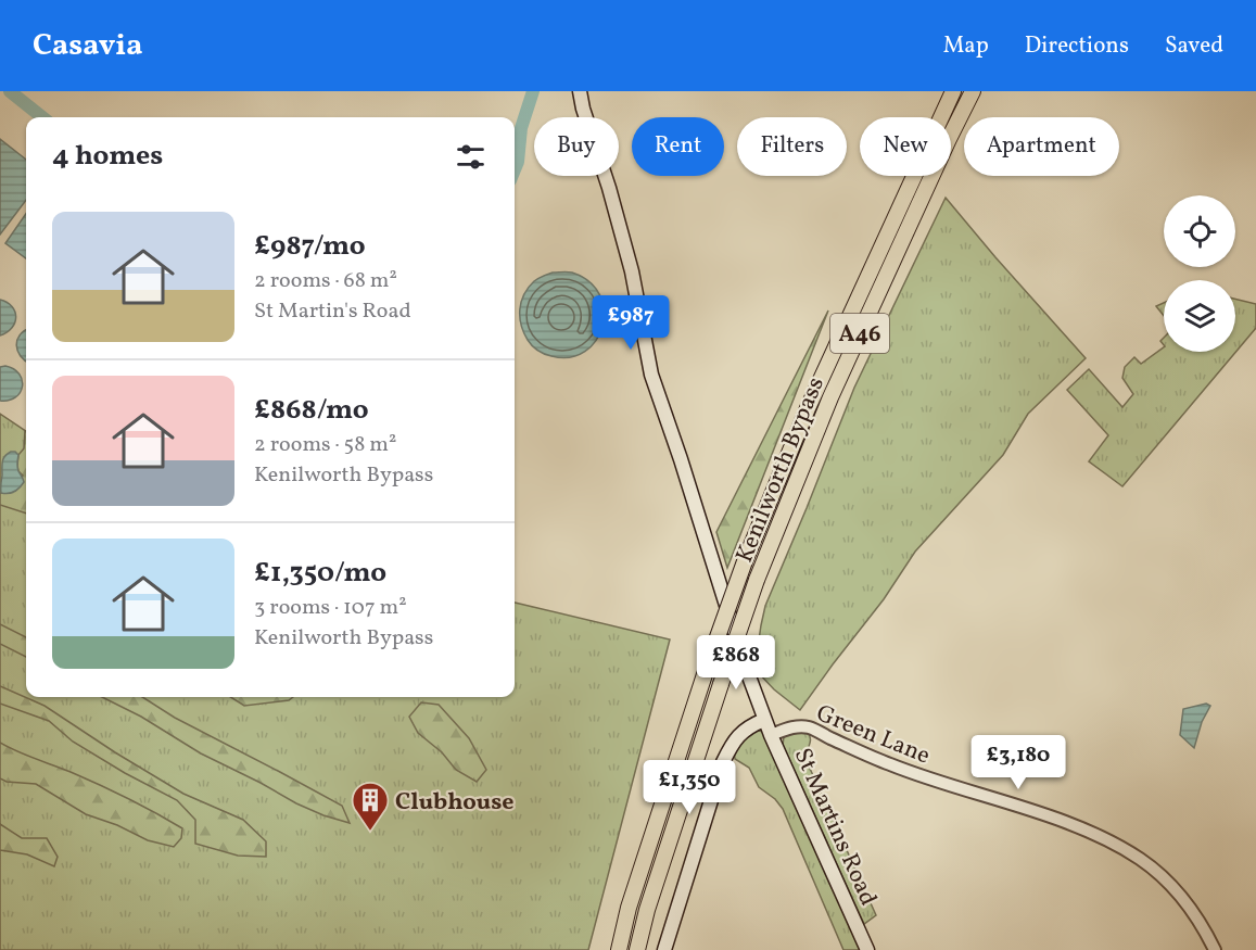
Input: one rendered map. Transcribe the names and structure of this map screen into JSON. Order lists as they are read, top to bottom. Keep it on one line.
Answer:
{"streets":{"highway":["A46","Kenilworth Bypass"],"main road":["St Martins Road"],"street":["Green Lane"]},"crossings":[["Green Lane","St Martins Road"]],"places":{"building":["Clubhouse"]},"page":{"header":"Casavia","nav":["Map","Directions","Saved"],"chip":["Buy","Rent","Filters","New","Apartment"],"heading":"4 homes","list":[{"name":"£987/mo","note":"2 rooms · 68 m² · St Martin's Road"},{"name":"£868/mo","note":"2 rooms · 58 m² · Kenilworth Bypass"},{"name":"£1,350/mo","note":"3 rooms · 107 m² · Kenilworth Bypass"}],"price":["£987","£868","£3,180","£1,350"]}}
